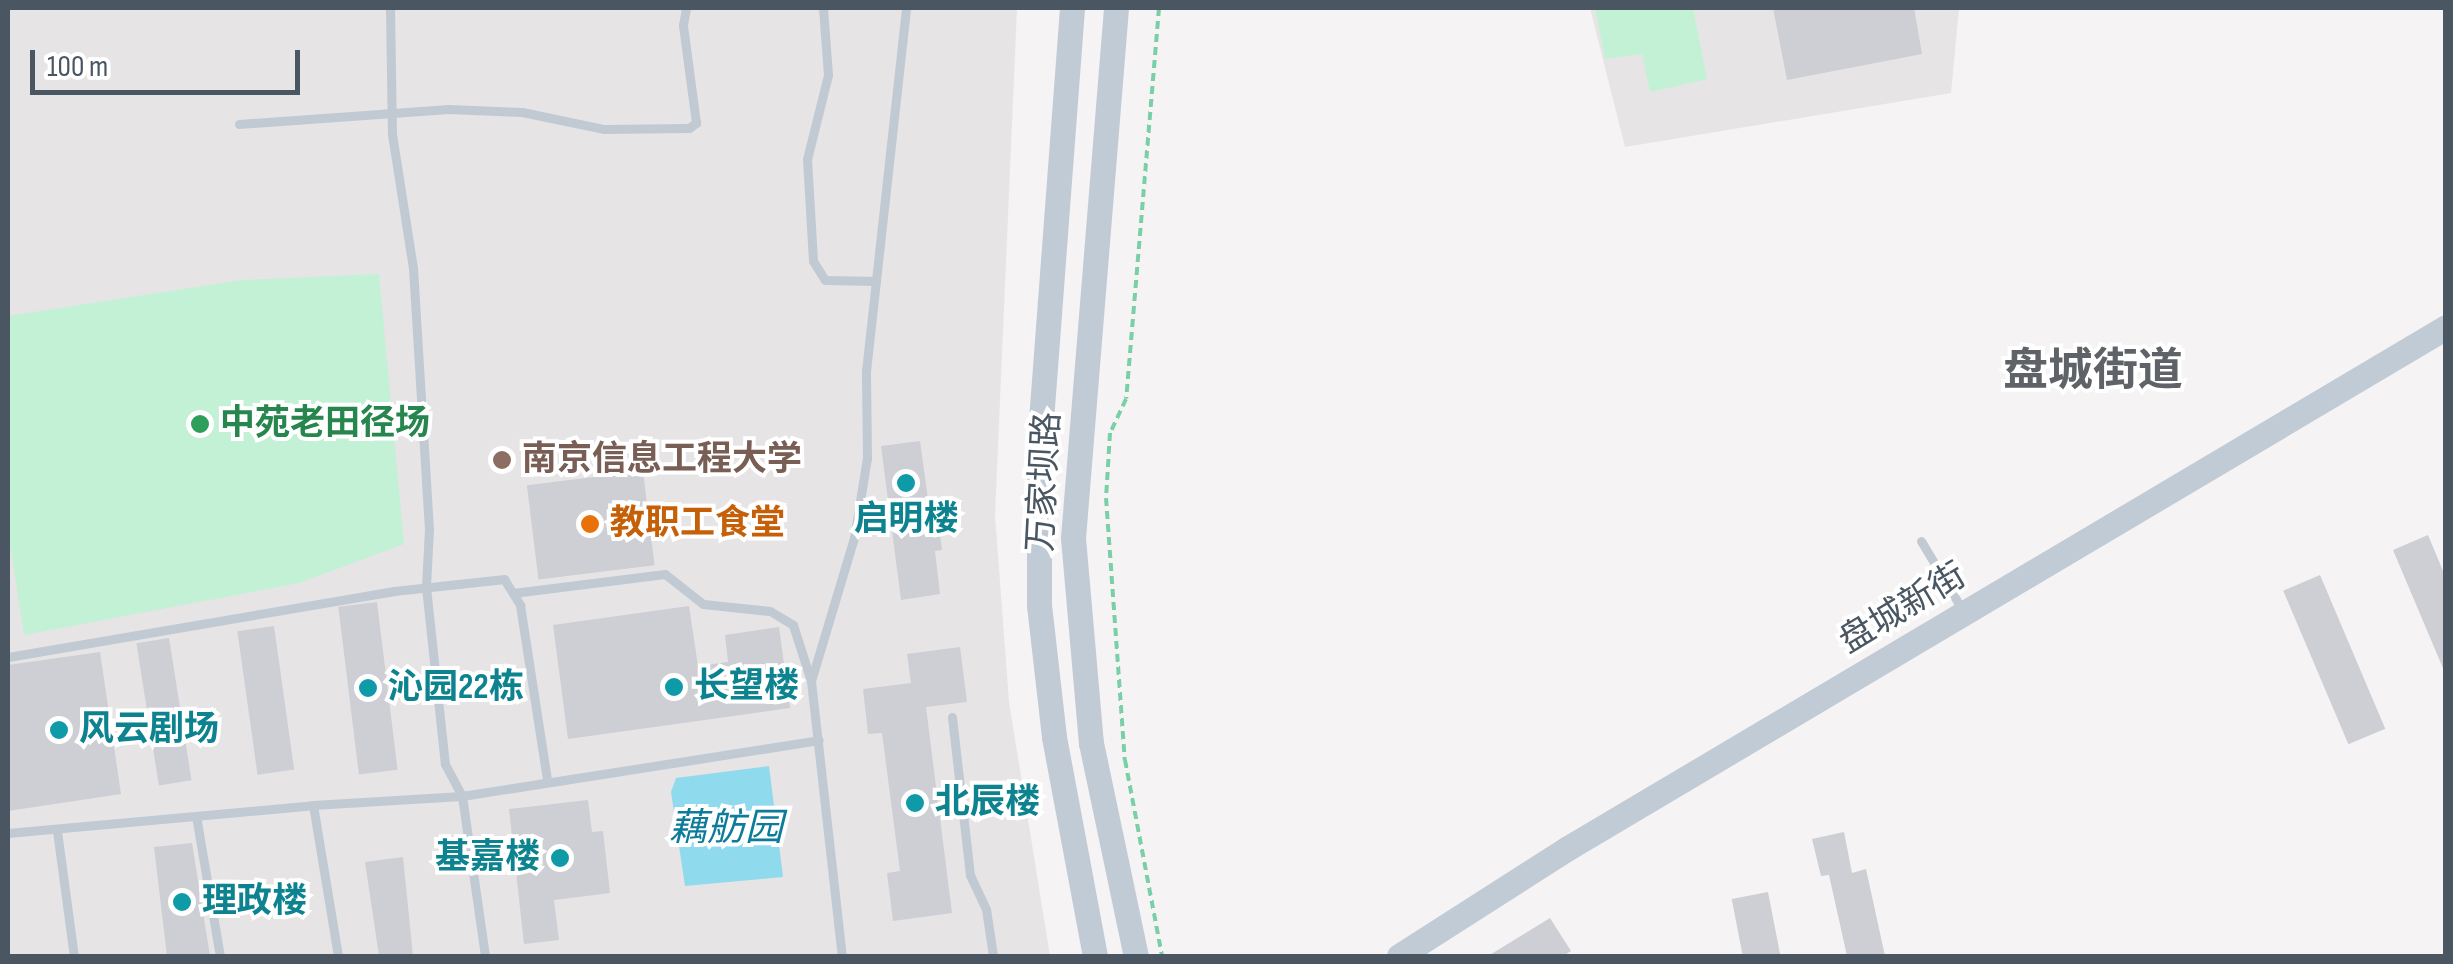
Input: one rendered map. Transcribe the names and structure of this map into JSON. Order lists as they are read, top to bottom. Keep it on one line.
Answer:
{"streets":{"main road":["万家坝路","盘城新街"]},"districts":["盘城街道"],"water":["藕舫园"],"places":["中苑老田径场","南京信息工程大学","启明楼","教职工食堂","长望楼","沁园22栋","风云剧场","北辰楼","基嘉楼","理政楼"],"scale_bar":"100 m"}
